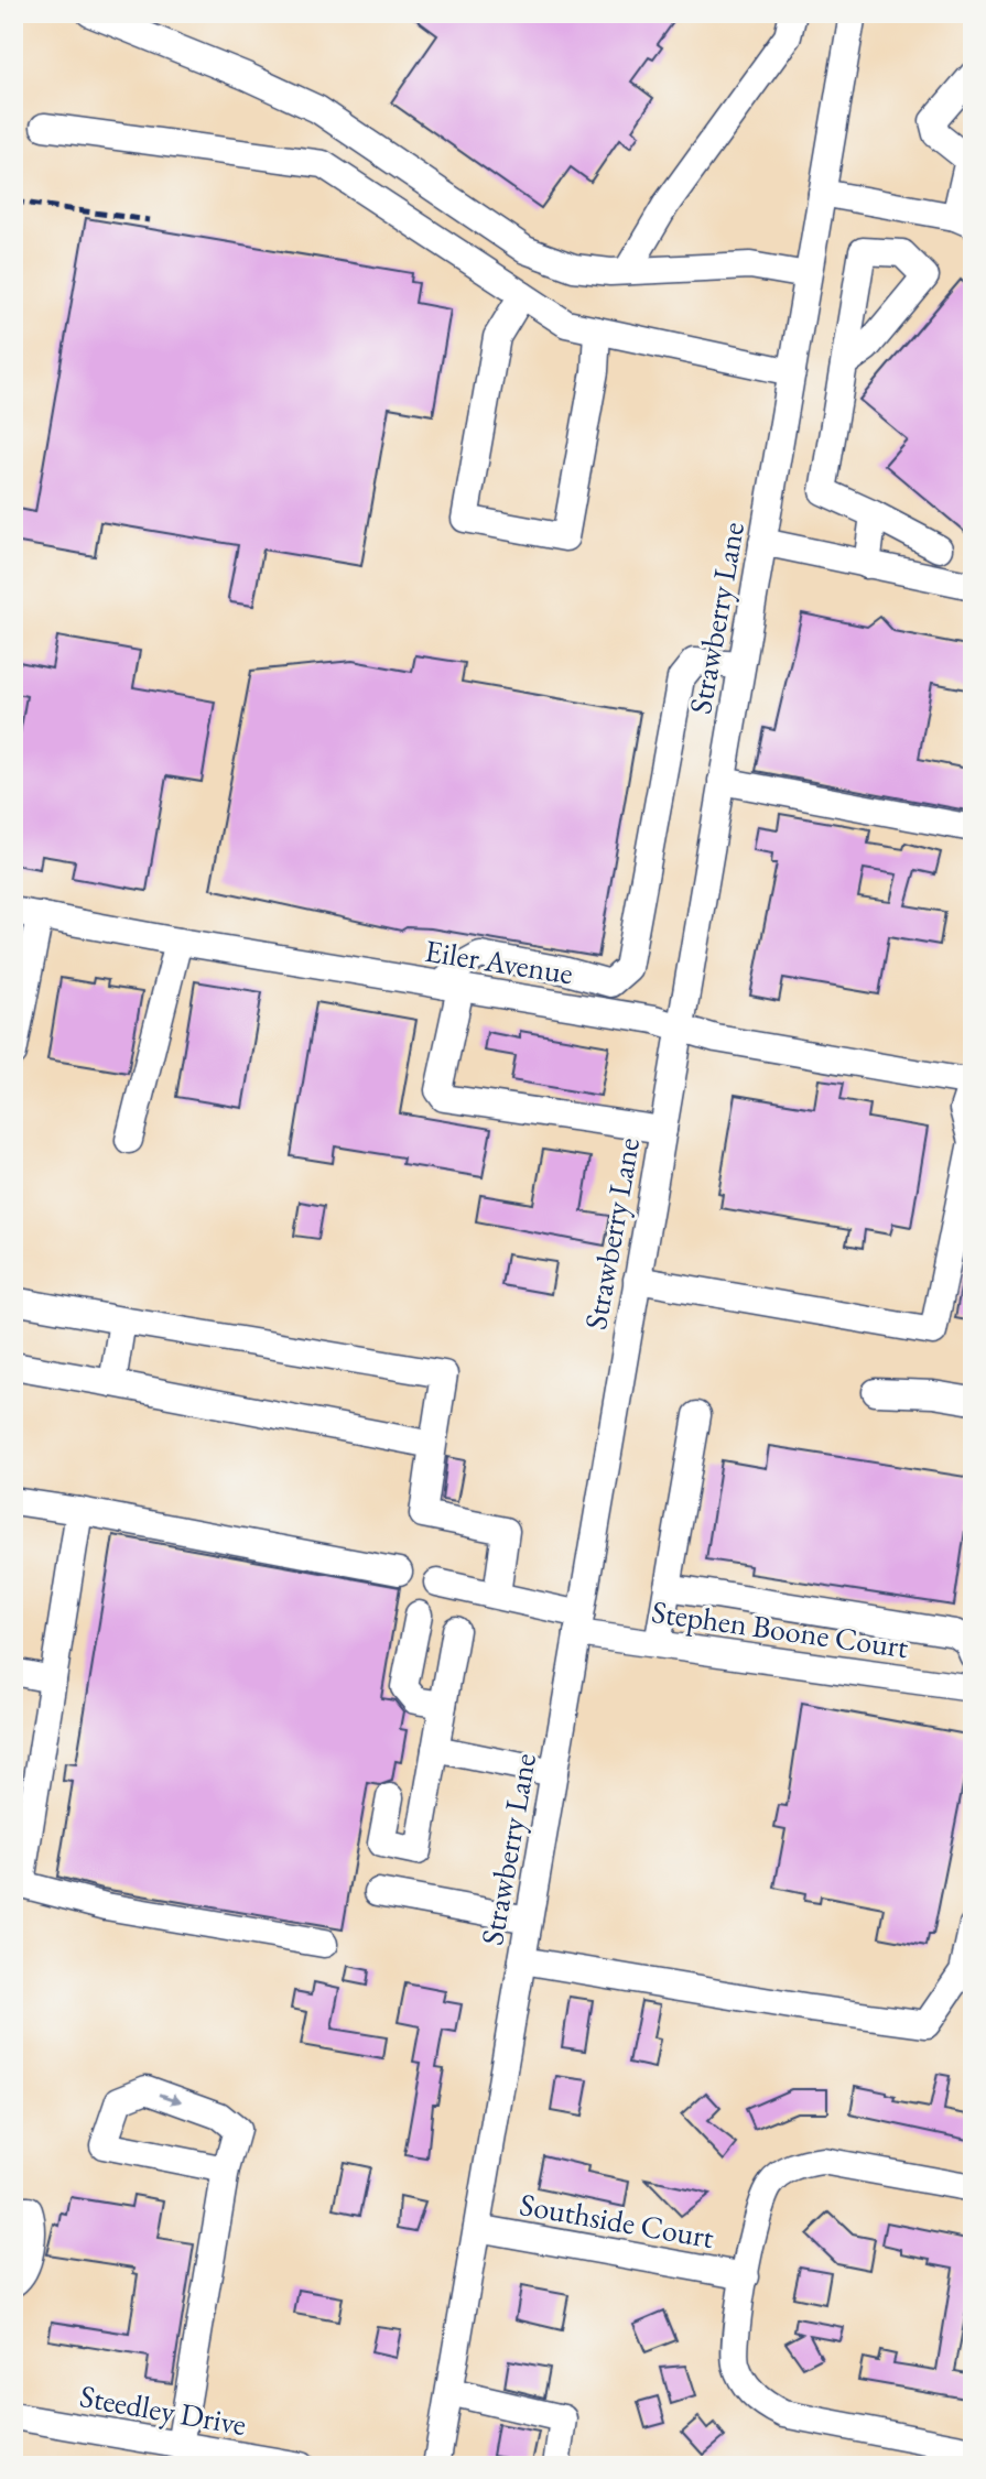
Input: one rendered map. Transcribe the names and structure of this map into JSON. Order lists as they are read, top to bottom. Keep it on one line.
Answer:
{"streets":{"street":["Strawberry Lane","Eiler Avenue","Stephen Boone Court","Southside Court","Steedley Drive"]},"crossings":[["Strawberry Lane","Eiler Avenue"],["Strawberry Lane","Stephen Boone Court"],["Strawberry Lane","Southside Court"]]}
